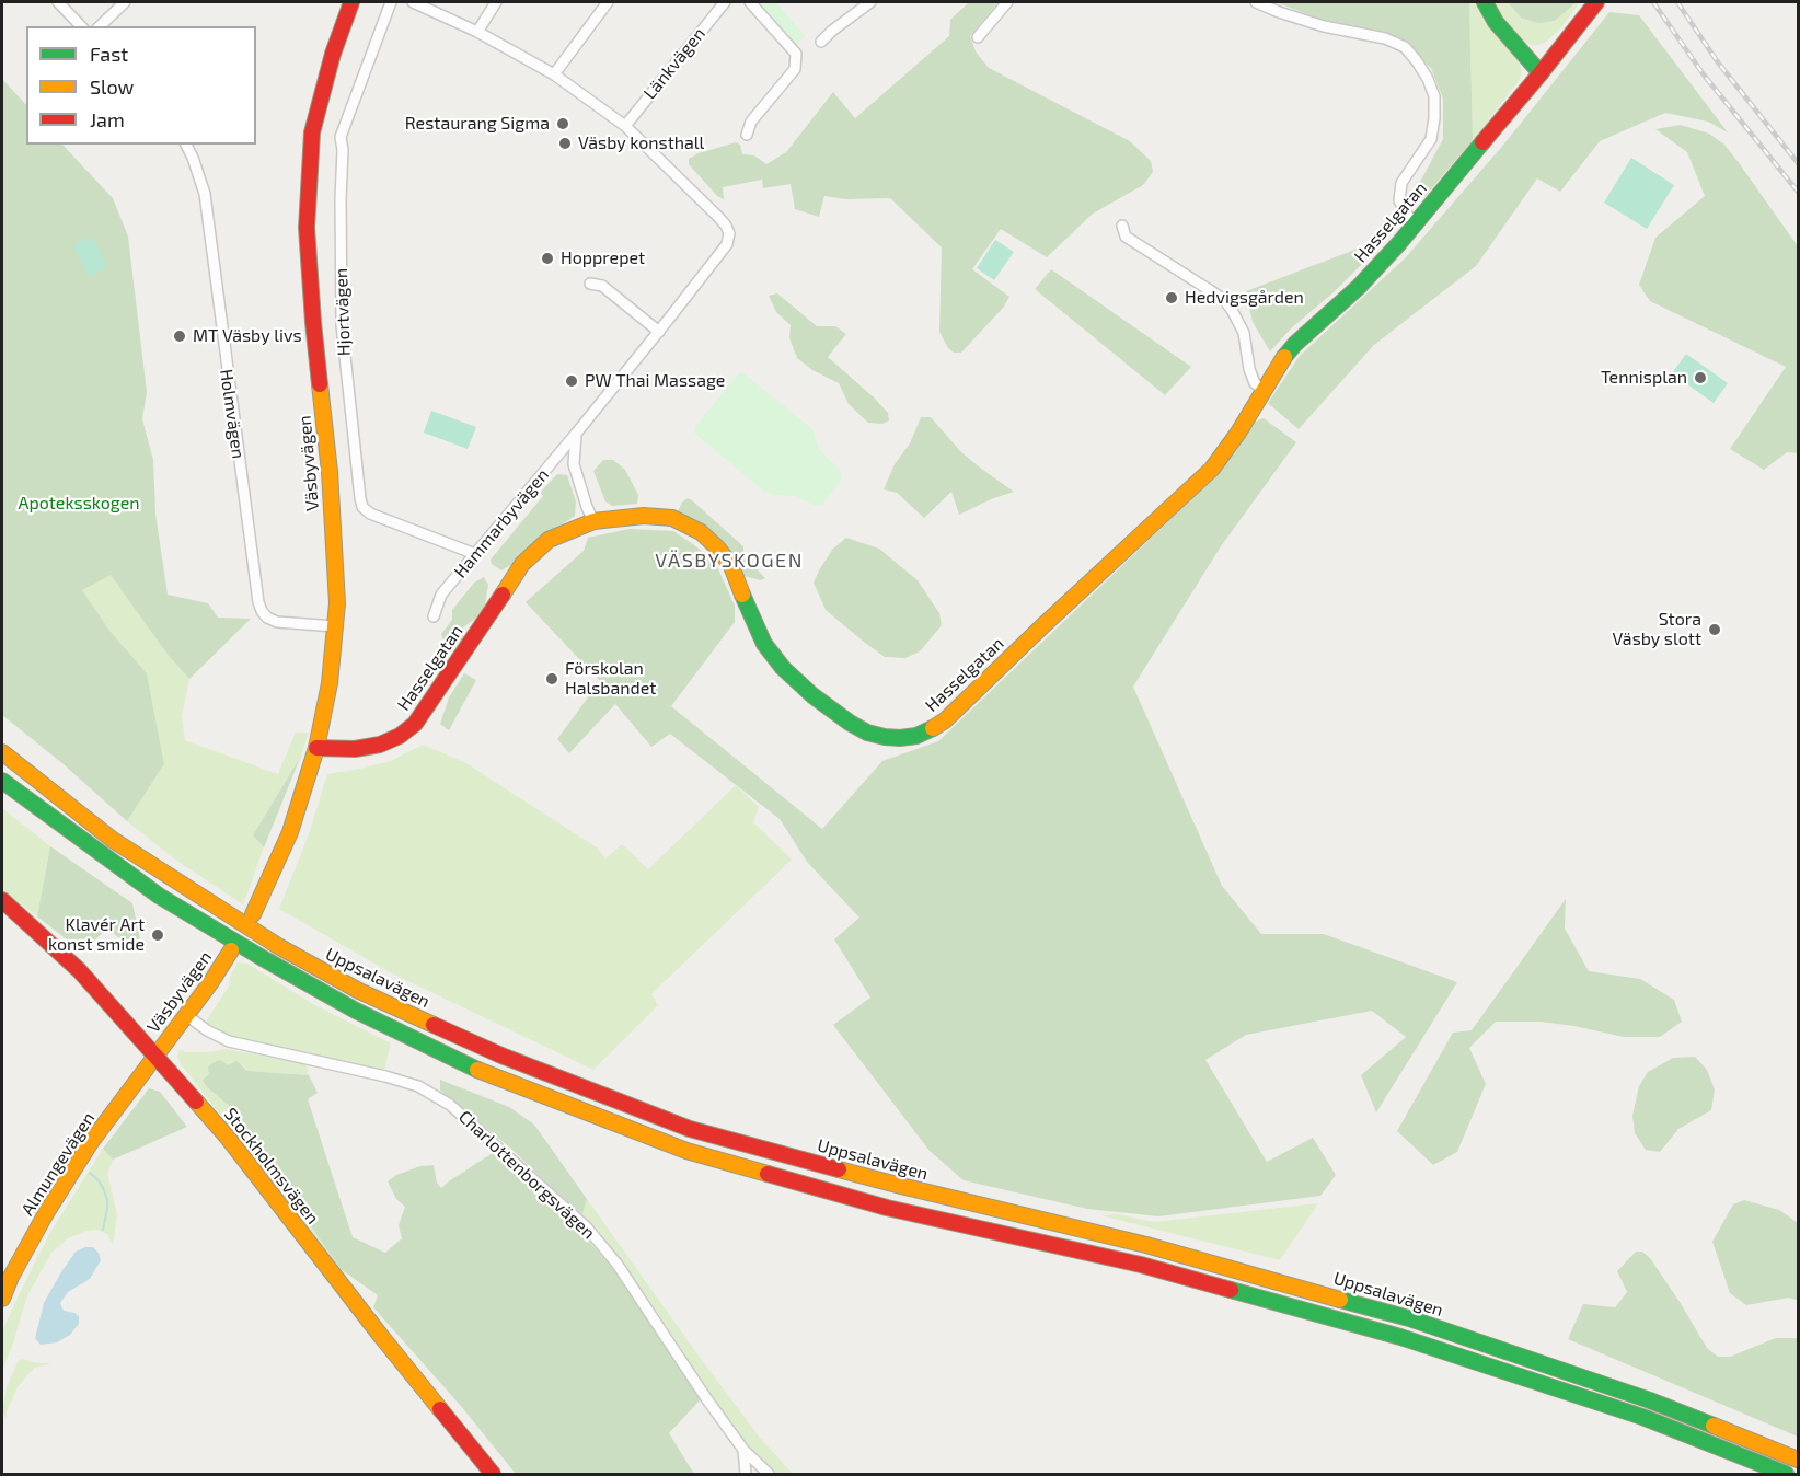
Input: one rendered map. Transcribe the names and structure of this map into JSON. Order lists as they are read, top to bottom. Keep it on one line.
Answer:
{"streets":{"main road":["Hasselgatan","Väsbyvägen","Uppsalavägen","Almungevägen","Stockholmsvägen"],"street":["Länkvägen","Hjortvägen","Holmvägen","Hammarbyvägen","Charlottenborgsvägen"]},"crossings":[["Länkvägen","Hammarbyvägen"],["Hasselgatan","Väsbyvägen"],["Hasselgatan","Hammarbyvägen"],["Hjortvägen","Hammarbyvägen"],["Holmvägen","Väsbyvägen"],["Väsbyvägen","Almungevägen"],["Väsbyvägen","Stockholmsvägen"],["Väsbyvägen","Charlottenborgsvägen"],["Almungevägen","Stockholmsvägen"]],"districts":["VÄSBYSKOGEN"],"parks":["Apoteksskogen"],"places":["Restaurang Sigma","Väsby konsthall","Hopprepet","Hedvigsgården","MT Väsby livs","Tennisplan","PW Thai Massage","Stora Väsby slott","Förskolan Halsbandet","Klavér Art konst smide"],"legend":["Fast","Slow","Jam"]}
